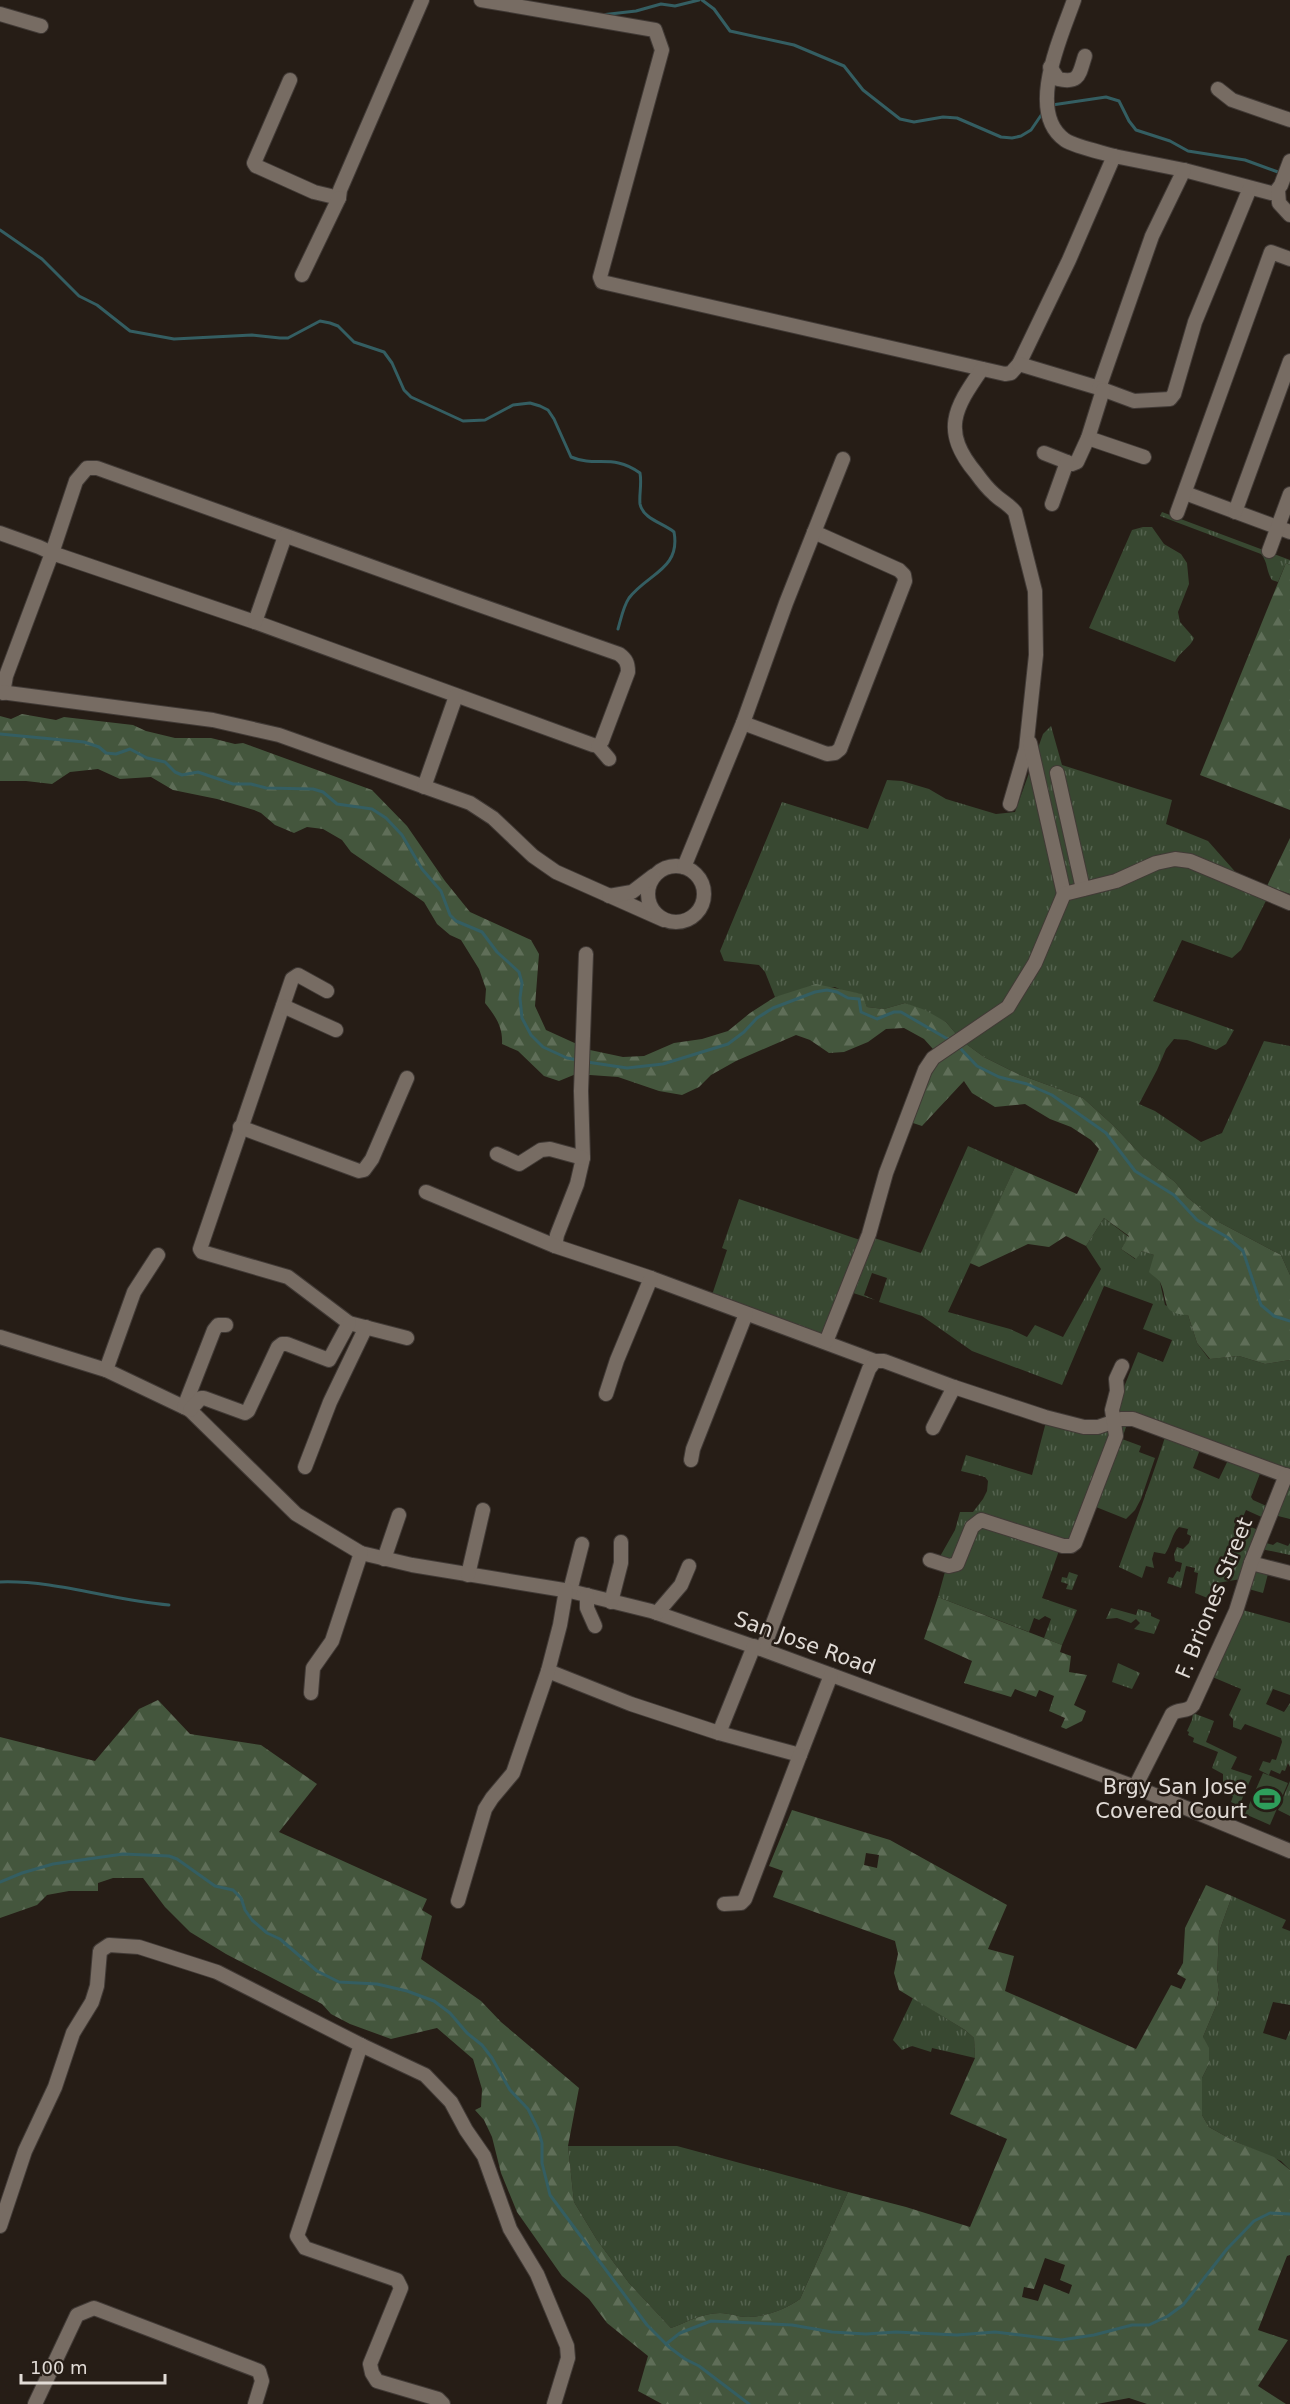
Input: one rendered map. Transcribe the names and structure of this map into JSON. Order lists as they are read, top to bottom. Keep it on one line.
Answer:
{"streets":{"street":["F. Briones Street","San Jose Road"]},"crossings":[["F. Briones Street","San Jose Road"]],"places":{"sports":["Brgy San Jose Covered Court"]},"scale_bar":"100 m"}
